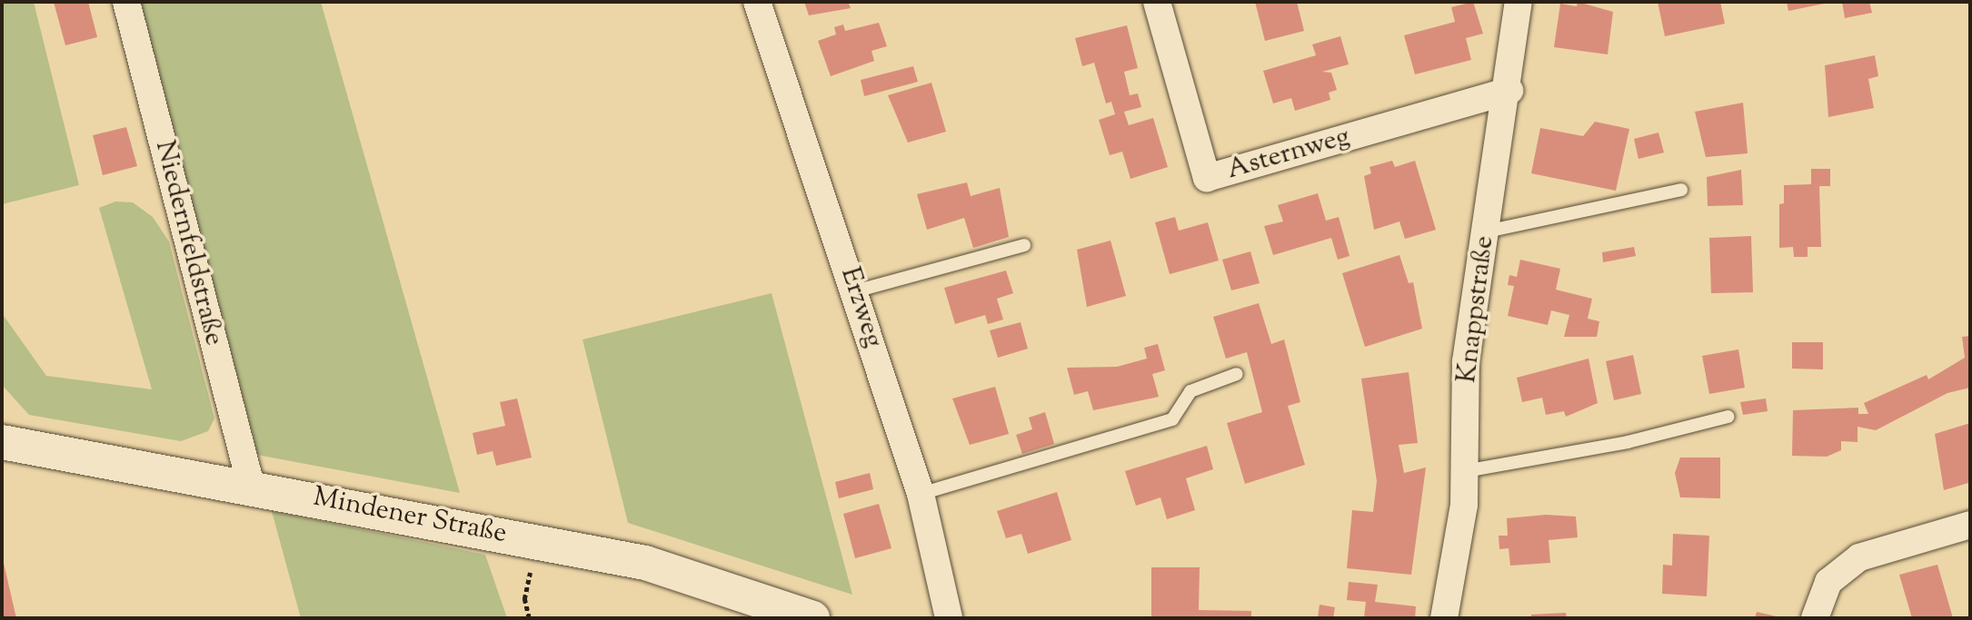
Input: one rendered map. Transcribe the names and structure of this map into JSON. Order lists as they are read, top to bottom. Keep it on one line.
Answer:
{"streets":{"street":["Asternweg","Niedernfeldstraße","Erzweg","Knappstraße","Mindener Straße"]},"crossings":[["Asternweg","Knappstraße"],["Niedernfeldstraße","Mindener Straße"]]}
